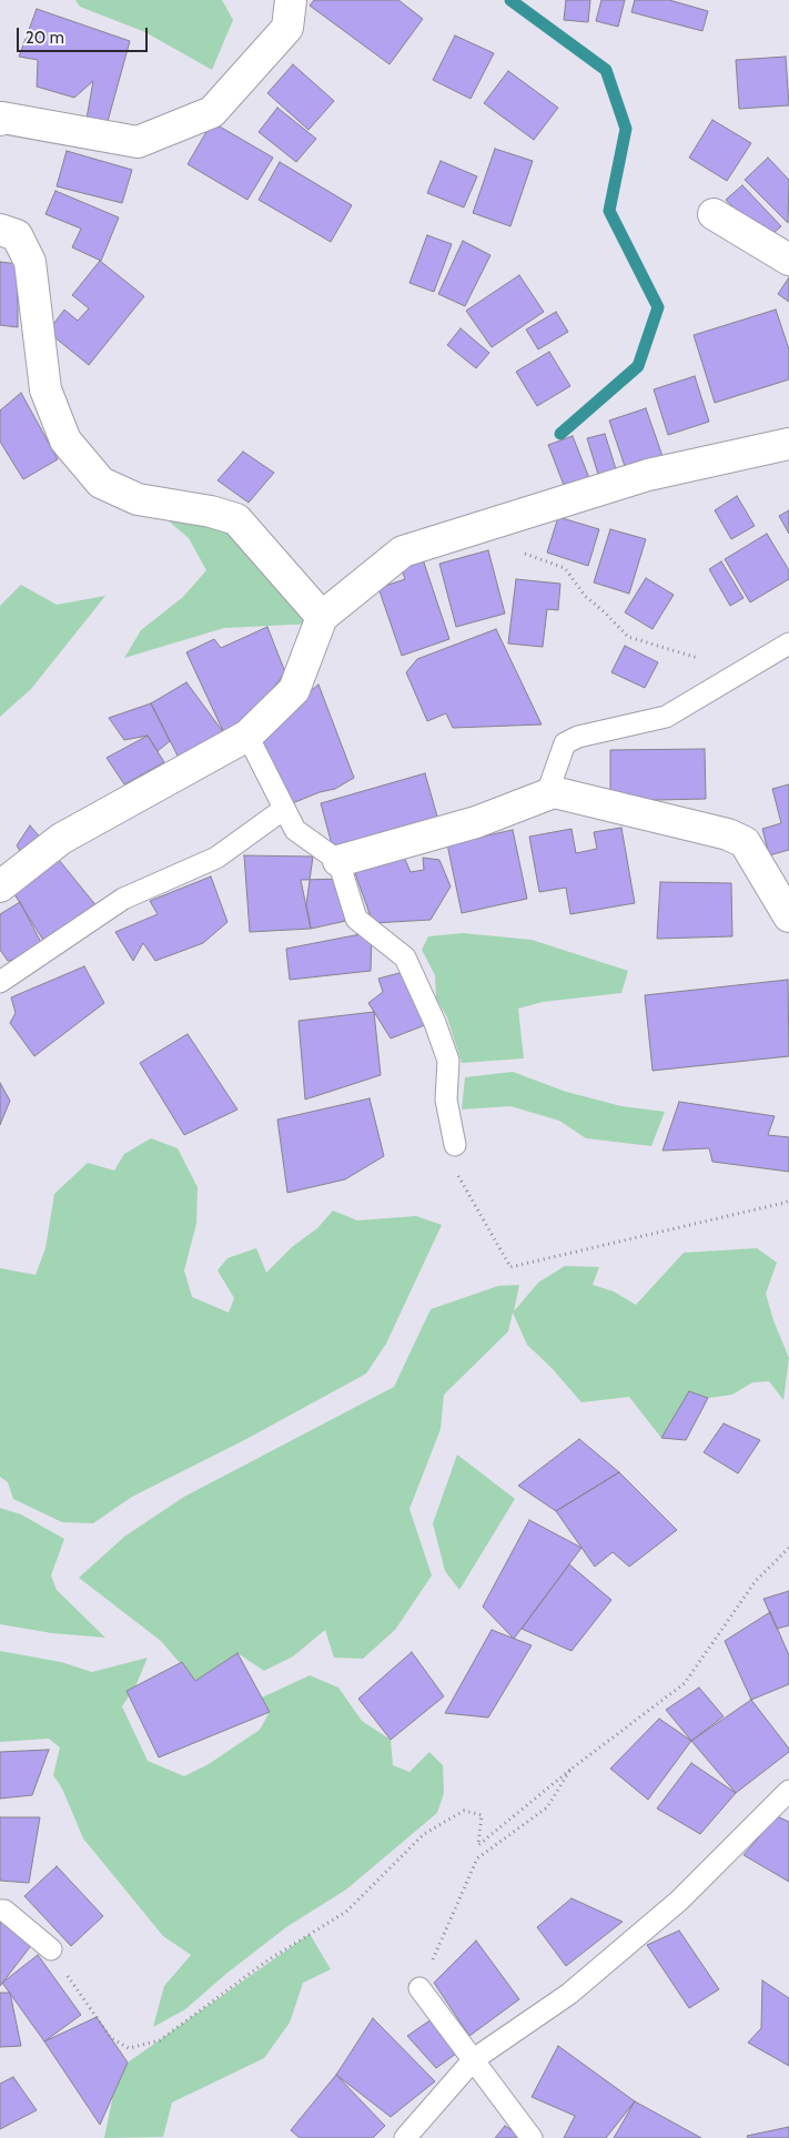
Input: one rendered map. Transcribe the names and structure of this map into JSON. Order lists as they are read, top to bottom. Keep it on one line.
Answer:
{"scale_bar":"20 m"}
